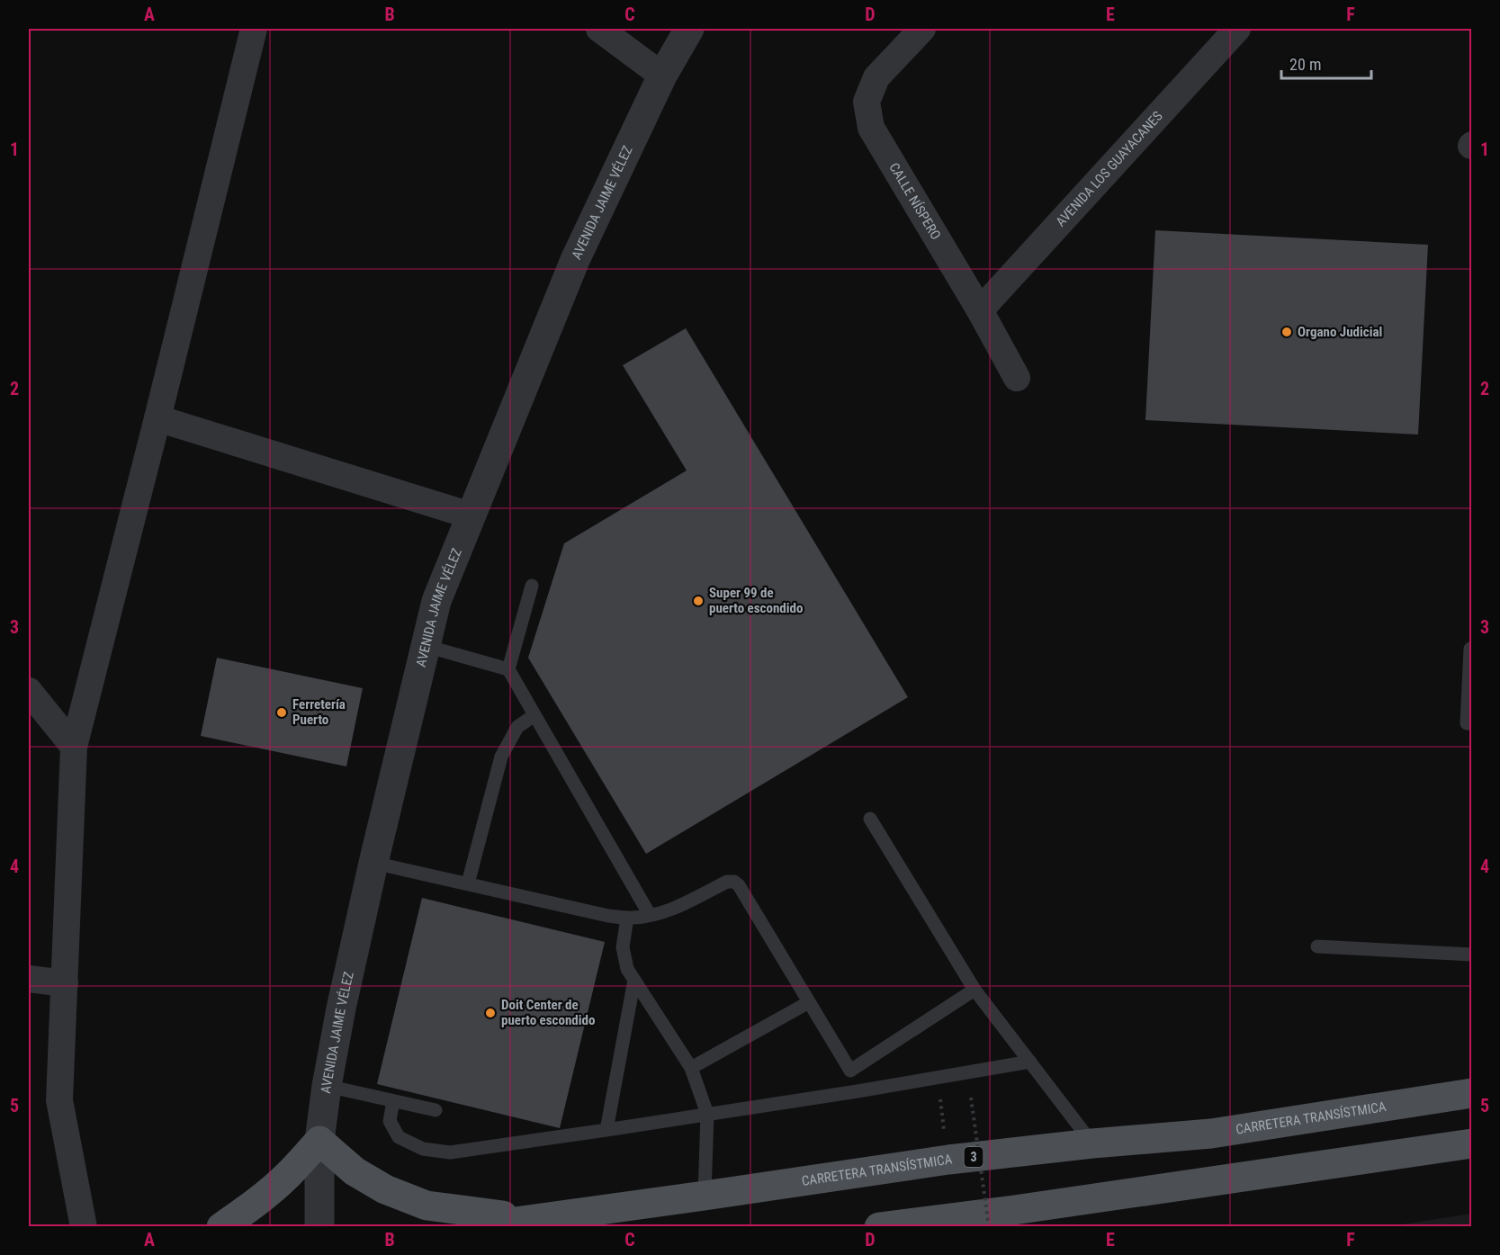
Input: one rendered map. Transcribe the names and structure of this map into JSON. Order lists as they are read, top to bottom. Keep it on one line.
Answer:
{"streets":{"main road":["CARRETERA TRANSÍSTMICA","3"],"street":["AVENIDA LOS GUAYACANES","CALLE NÍSPERO","AVENIDA JAIME VÉLEZ"]},"crossings":[["AVENIDA LOS GUAYACANES","CALLE NÍSPERO"]],"places":["Organo Judicial","Super 99 de puerto escondido","Ferretería Puerto","Doit Center de puerto escondido"],"scale_bar":"20 m","grid":{"columns":["A","B","C","D","E","F"],"rows":["1","2","3","4","5"]}}
